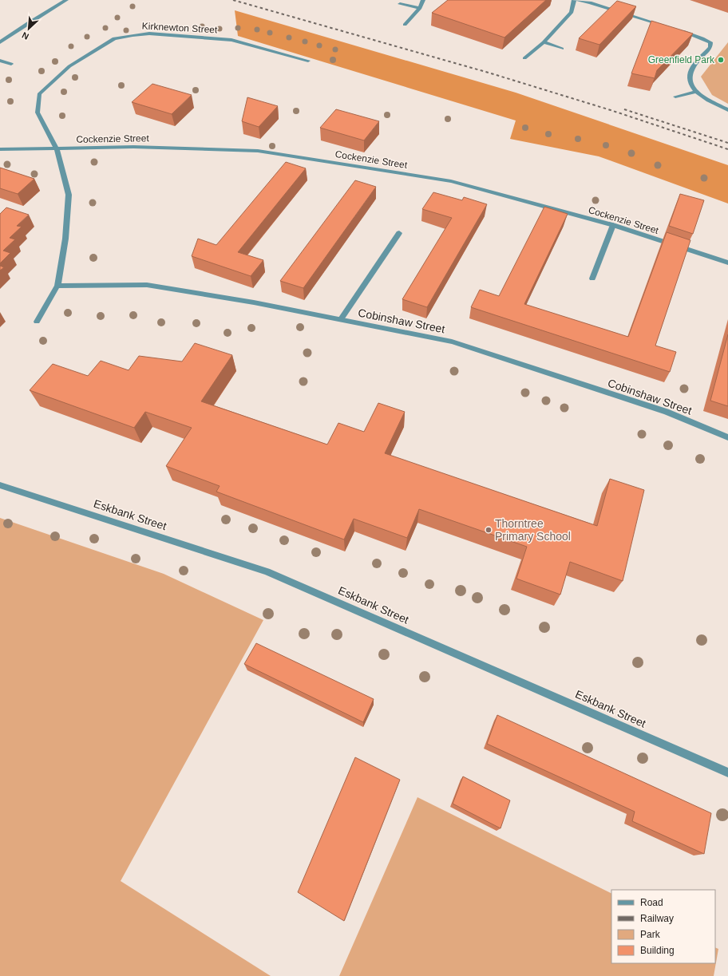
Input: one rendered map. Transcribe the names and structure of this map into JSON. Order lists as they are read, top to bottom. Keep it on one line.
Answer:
{"streets":{"street":["Kirknewton Street","Cockenzie Street","Cobinshaw Street","Eskbank Street"]},"crossings":[["Kirknewton Street","Cockenzie Street"],["Kirknewton Street","Cobinshaw Street"]],"places":["Greenfield Park","Thorntree Primary School"],"legend":["Road","Railway","Park","Building"],"north":"bottom left"}
